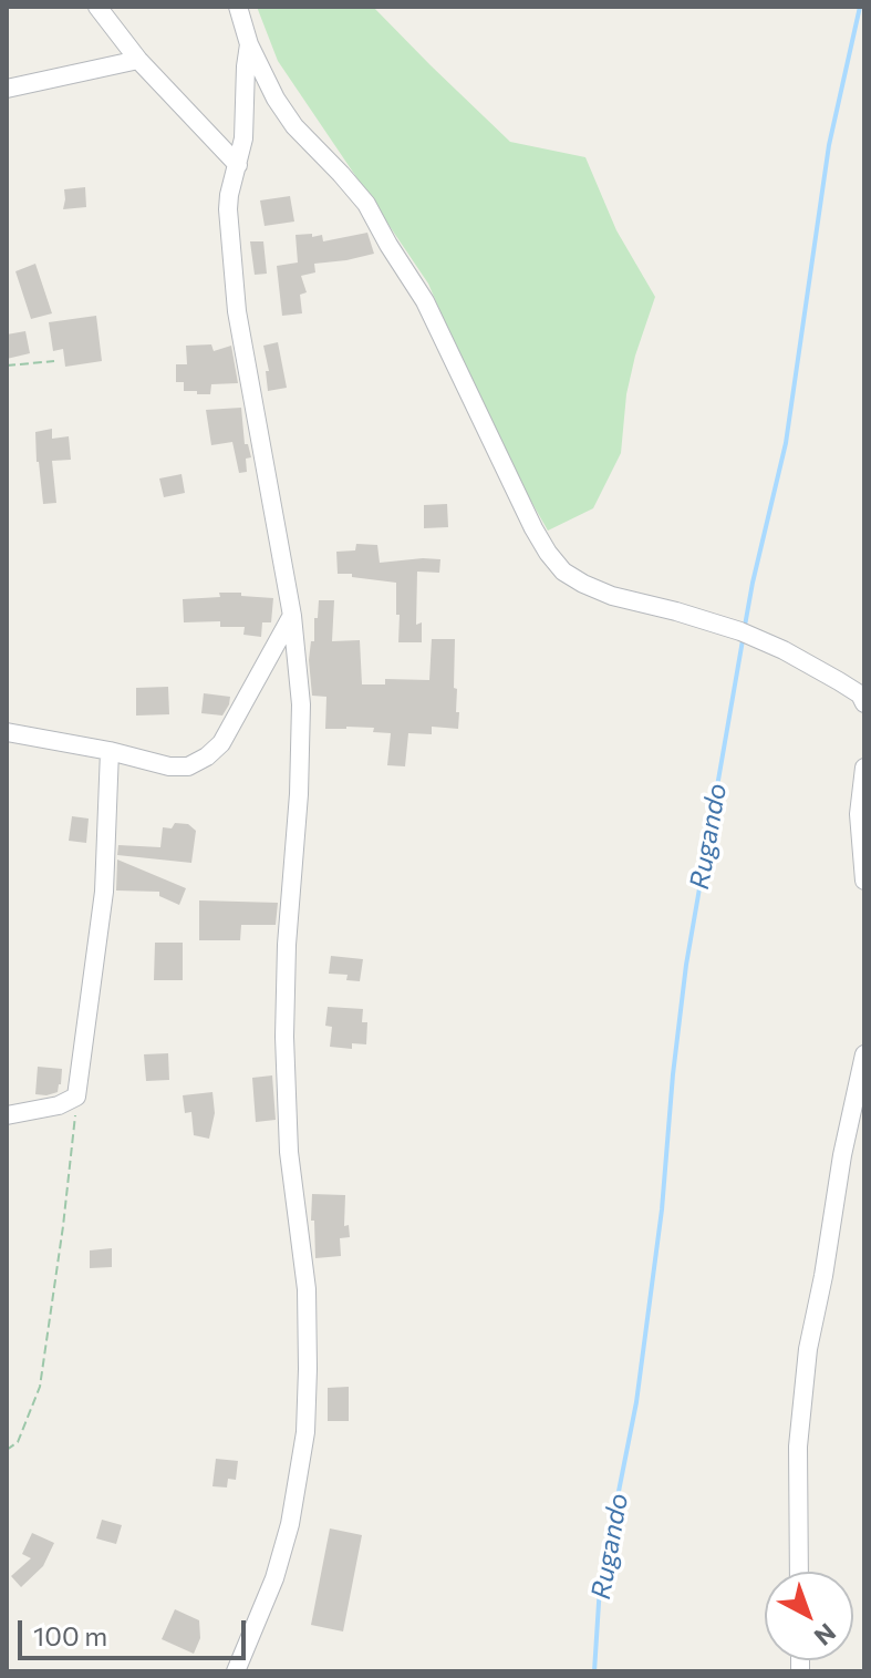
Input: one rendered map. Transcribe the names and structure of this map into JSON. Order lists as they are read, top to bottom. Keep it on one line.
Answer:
{"water":["Rugando"],"scale_bar":"100 m","north":"bottom right"}
